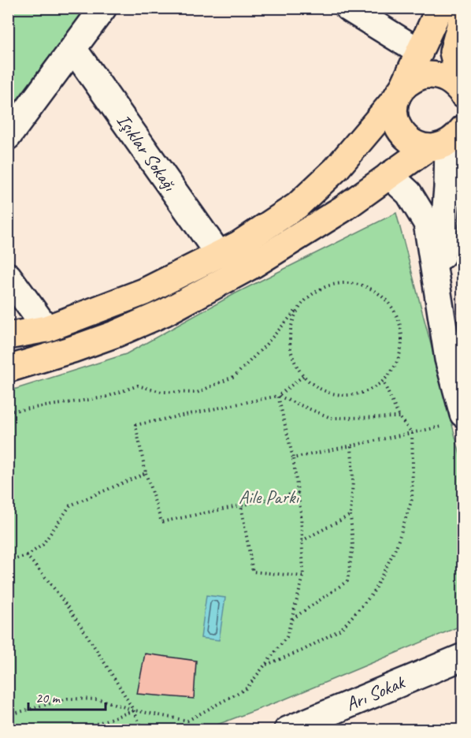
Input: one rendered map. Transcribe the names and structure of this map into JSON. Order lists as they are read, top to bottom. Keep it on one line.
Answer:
{"streets":{"street":["Işıklar Sokağı","Arı Sokak"]},"parks":["Aile Parkı"],"scale_bar":"20 m"}
